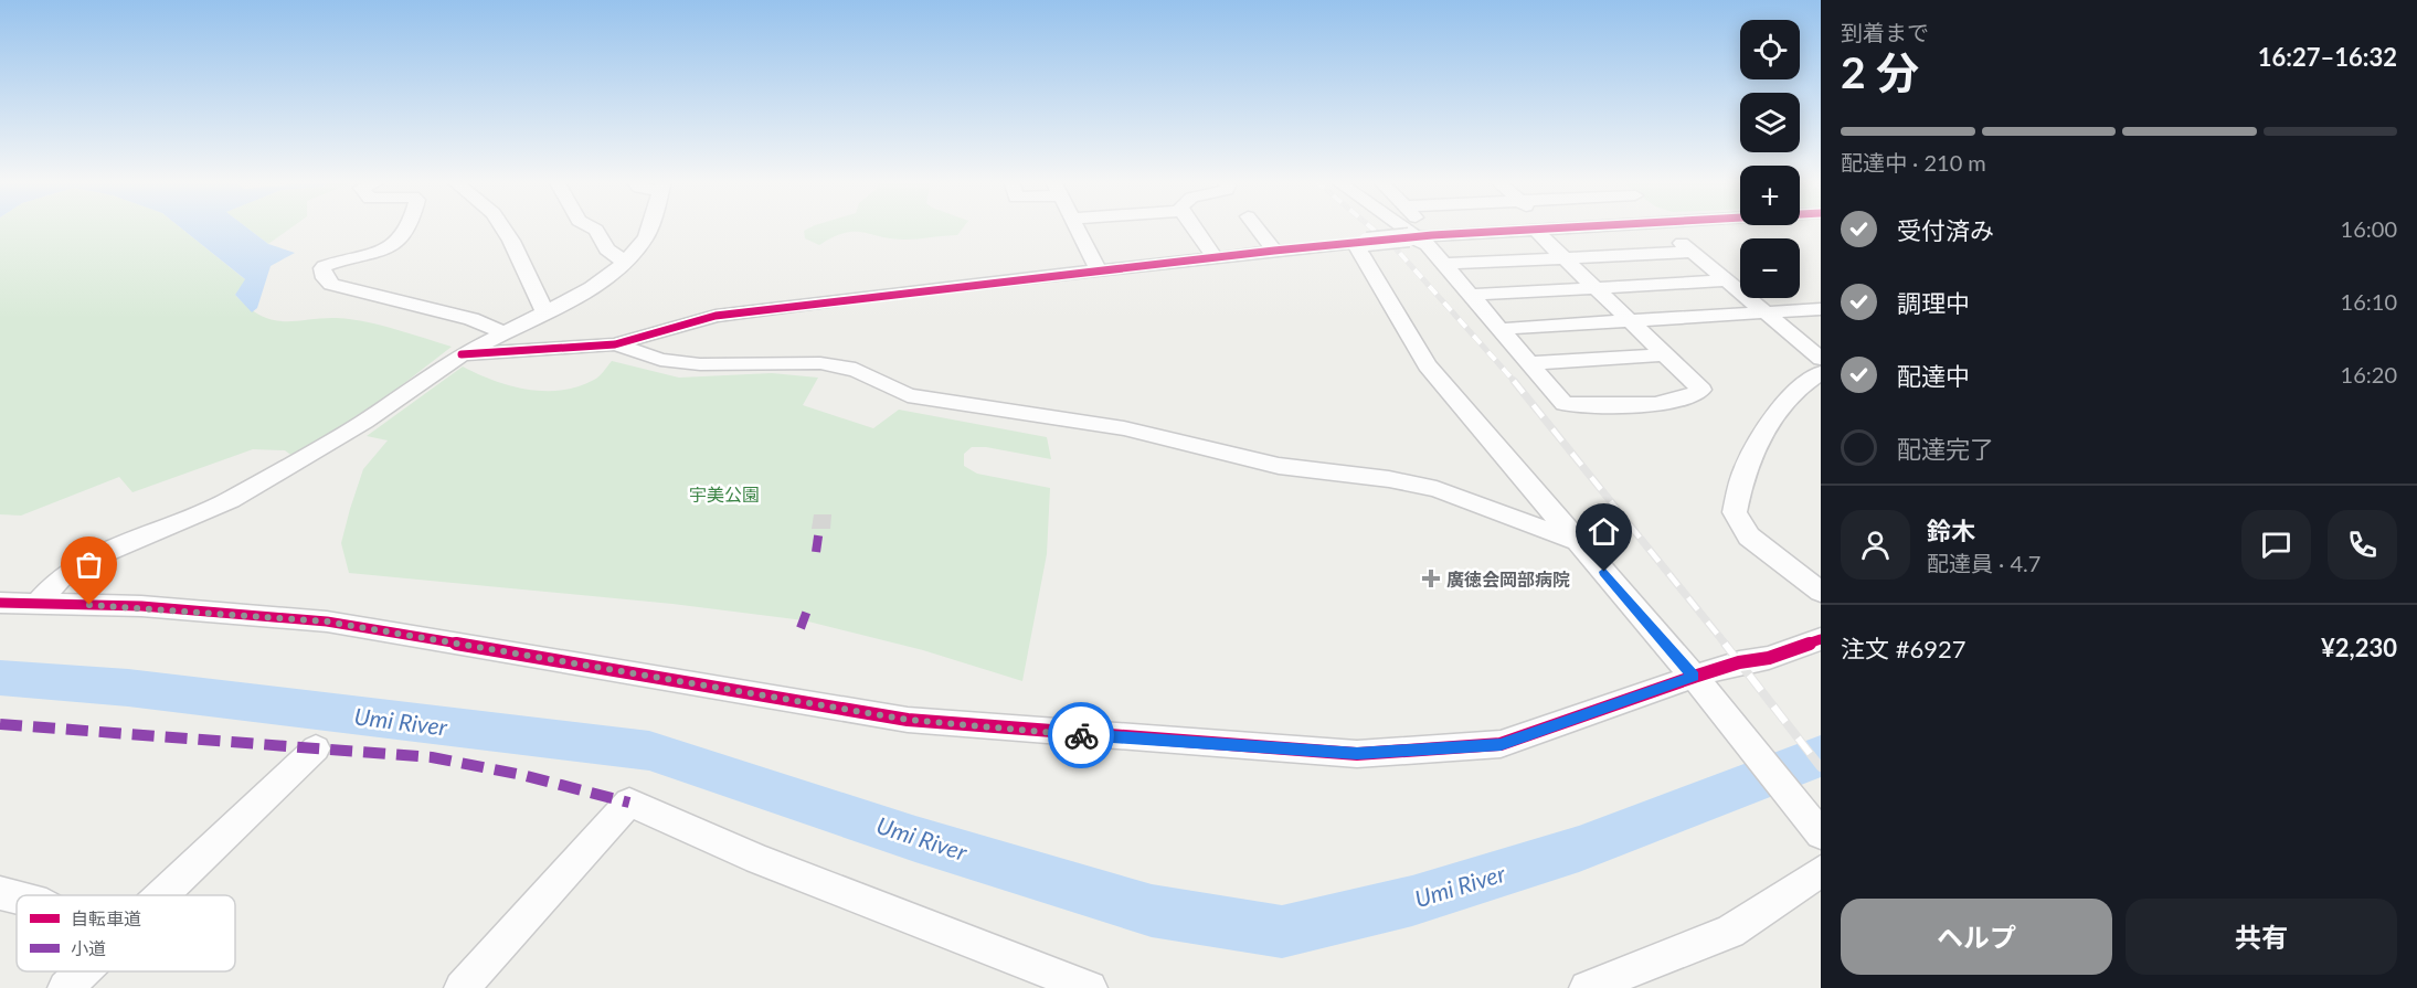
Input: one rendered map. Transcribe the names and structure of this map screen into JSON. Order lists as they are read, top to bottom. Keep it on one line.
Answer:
{"water":["Umi River"],"parks":["宇美公園"],"places":{"health":["廣徳会岡部病院"]},"legend":["自転車道","小道"],"page":{"heading":["2 分","到着まで","16:27–16:32"],"panel":["鈴木","配達員 · 4.7","注文 #6927","¥2,230"],"map_buttons":["+","−"],"bar":"配達中 · 210 m","list":[["受付済み","16:00"],["調理中","16:10"],["配達中","16:20"],"配達完了"],"buttons":["ヘルプ","共有"]}}
